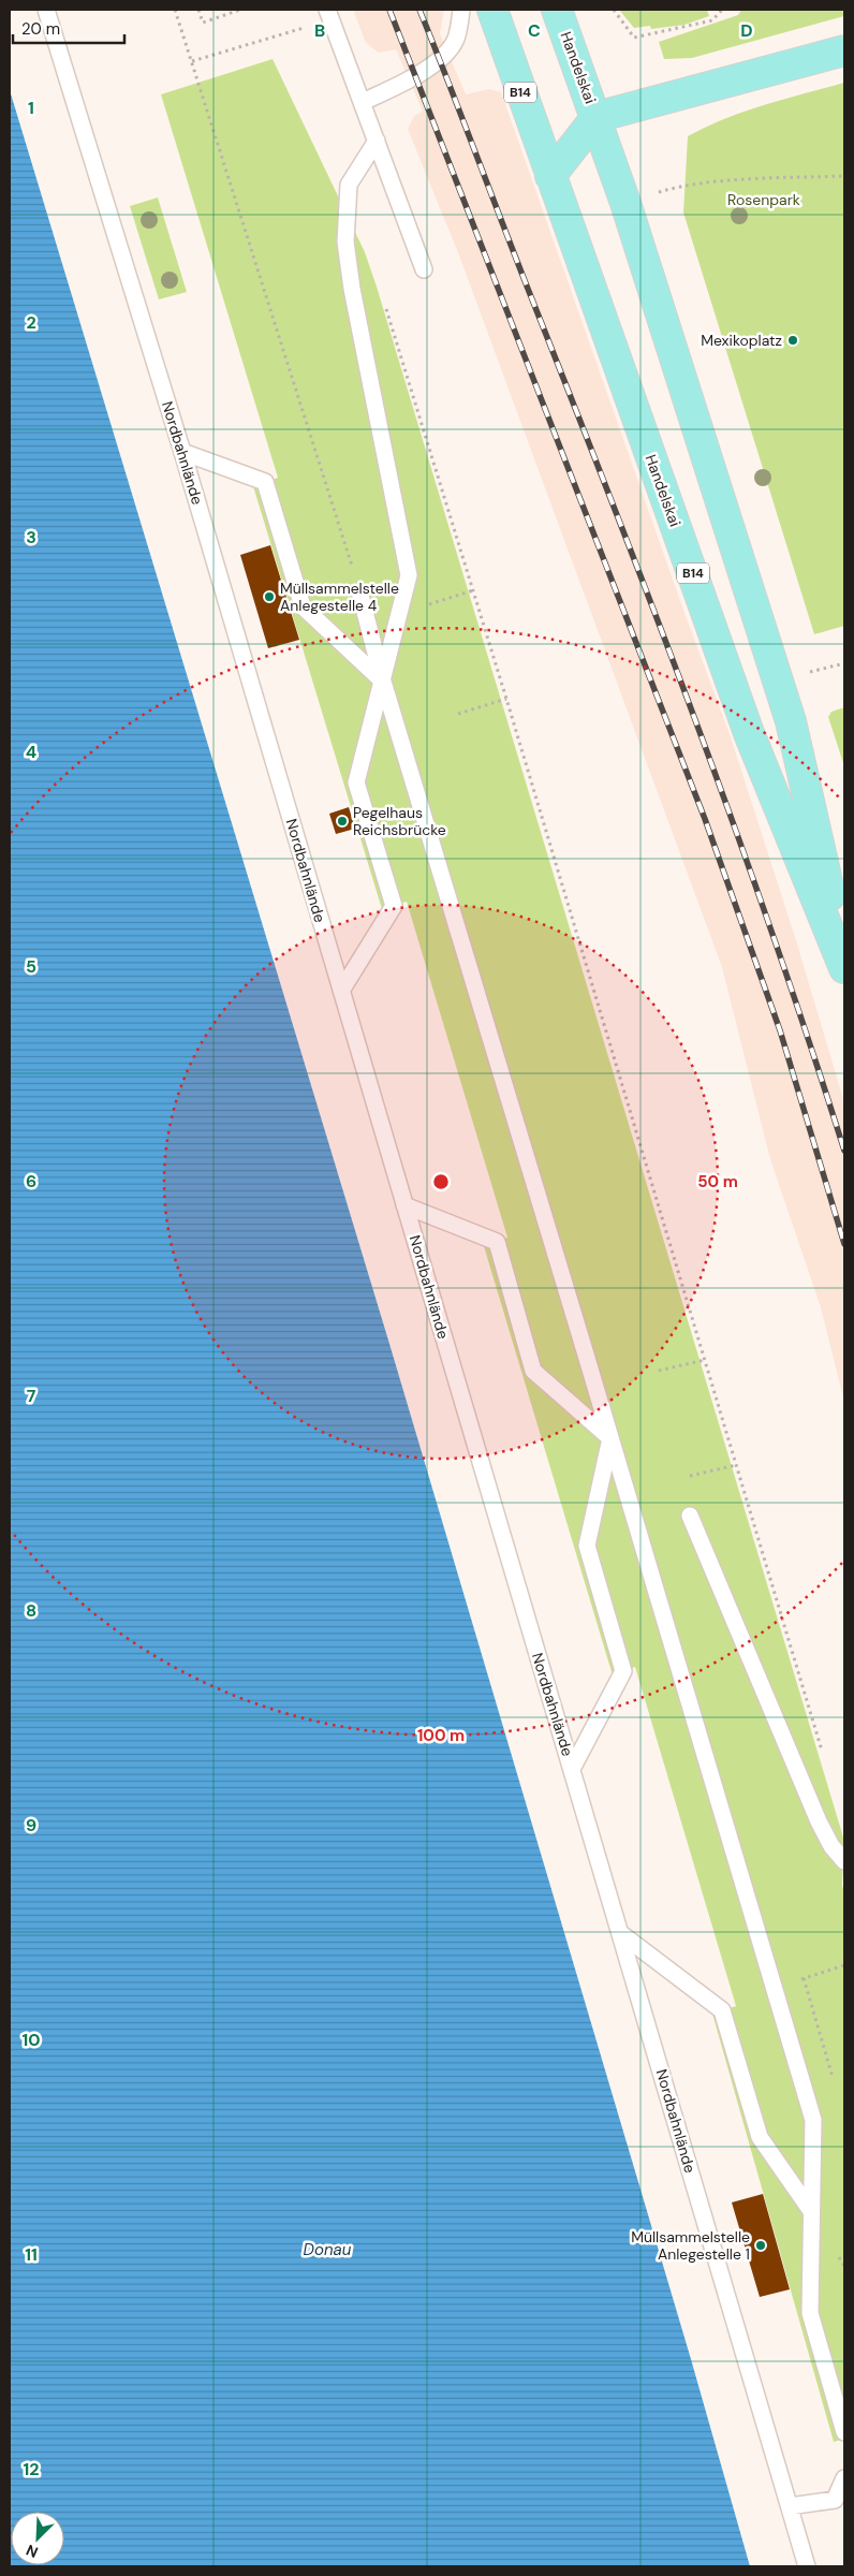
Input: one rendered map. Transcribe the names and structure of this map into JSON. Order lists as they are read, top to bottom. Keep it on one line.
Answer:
{"streets":{"main road":["Handelskai","B14"],"lane":["Nordbahnlände"]},"water":["Donau"],"parks":["Rosenpark"],"places":["Mexikoplatz","Müllsammelstelle Anlegestelle 4","Pegelhaus Reichsbrücke","Müllsammelstelle Anlegestelle 1"],"scale_bar":"20 m","north":"bottom left","grid":{"columns":["B","C","D"],"rows":["1","2","3","4","5","6","7","8","9","10","11","12"]},"rings":["50 m","100 m"]}
